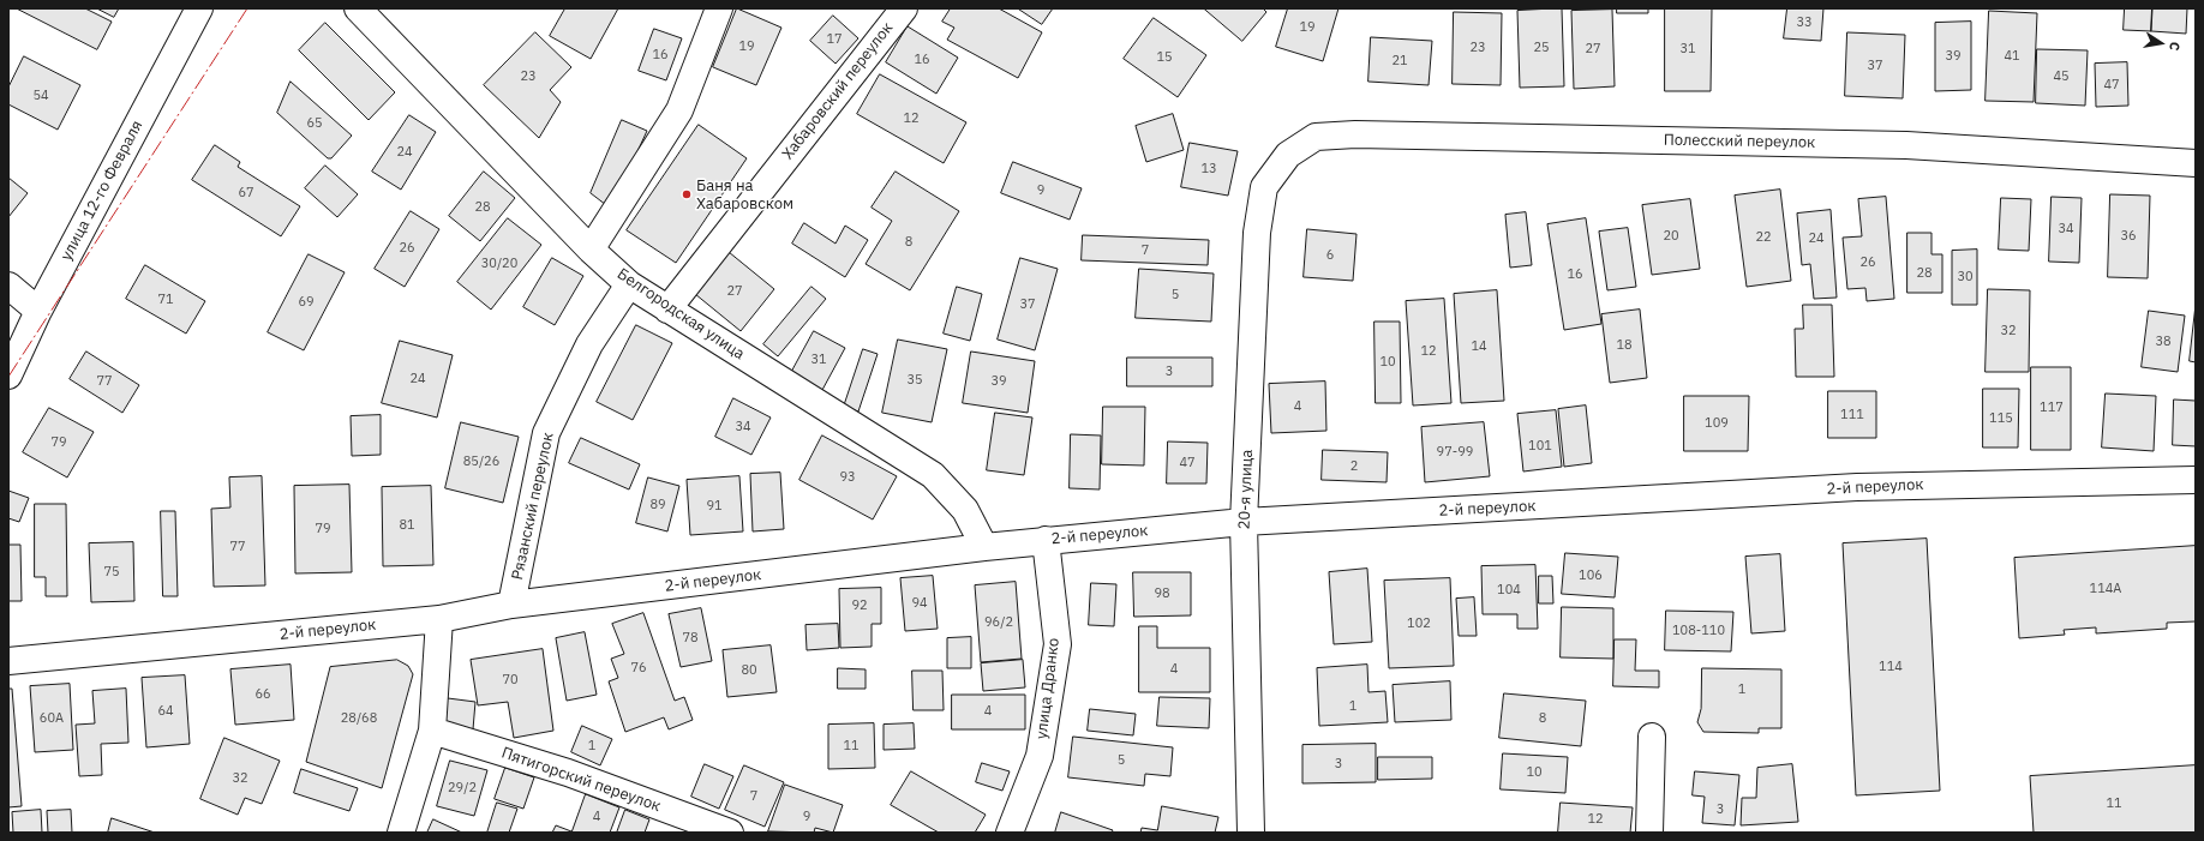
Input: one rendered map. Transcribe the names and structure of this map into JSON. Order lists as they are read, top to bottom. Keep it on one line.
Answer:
{"streets":{"street":["Хабаровский переулок","Полесский переулок","улица 12-го Февраля","Белгородская улица","2-й переулок","20-я улица","Рязанский переулок","улица Дранко","Пятигорский переулок"]},"crossings":[["Хабаровский переулок","Белгородская улица"],["Полесский переулок","20-я улица"],["Белгородская улица","2-й переулок"],["Белгородская улица","Рязанский переулок"],["2-й переулок","20-я улица"],["2-й переулок","Рязанский переулок"],["2-й переулок","улица Дранко"]],"places":["Баня на Хабаровском"],"house_numbers":["33","19","17","19","23","25","27","31","16","39","41","15","16","21","37","23","45","47","54","12","65","24","13","9","67","28","34","20","36","22","24","8","26","7","6","26","30/20","28","16","30","27","5","71","69","37","32","38","18","14","12","31","10","3","24","35","77","39","4","117","111","115","109","34","79","101","97-99","85/26","47","2","93","89","91","81","79","77","75","106","114А","104","98","94","92","96/2","102","108-110","78","114","76","4","80","70","1","66","1","64","4","60А","28/68","8","1","11","5","3","10","32","29/2","7","11","3","4","9","12"],"north":"right"}
